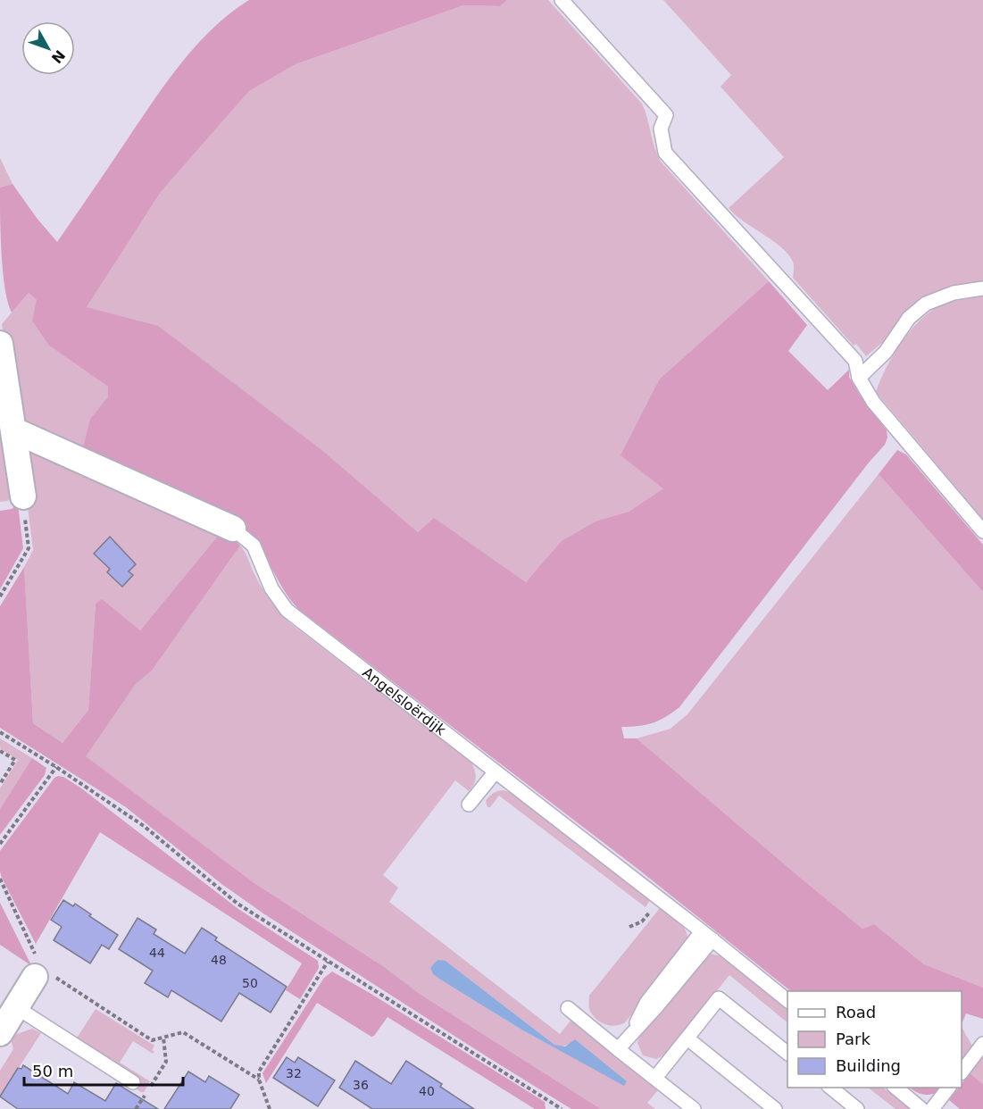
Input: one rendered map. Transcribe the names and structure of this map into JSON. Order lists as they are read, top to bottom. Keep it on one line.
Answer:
{"streets":{"street":["Angelsloërdijk"]},"house_numbers":["44","48","50","32","36","40"],"legend":["Road","Park","Building"],"scale_bar":"50 m","north":"bottom right"}
